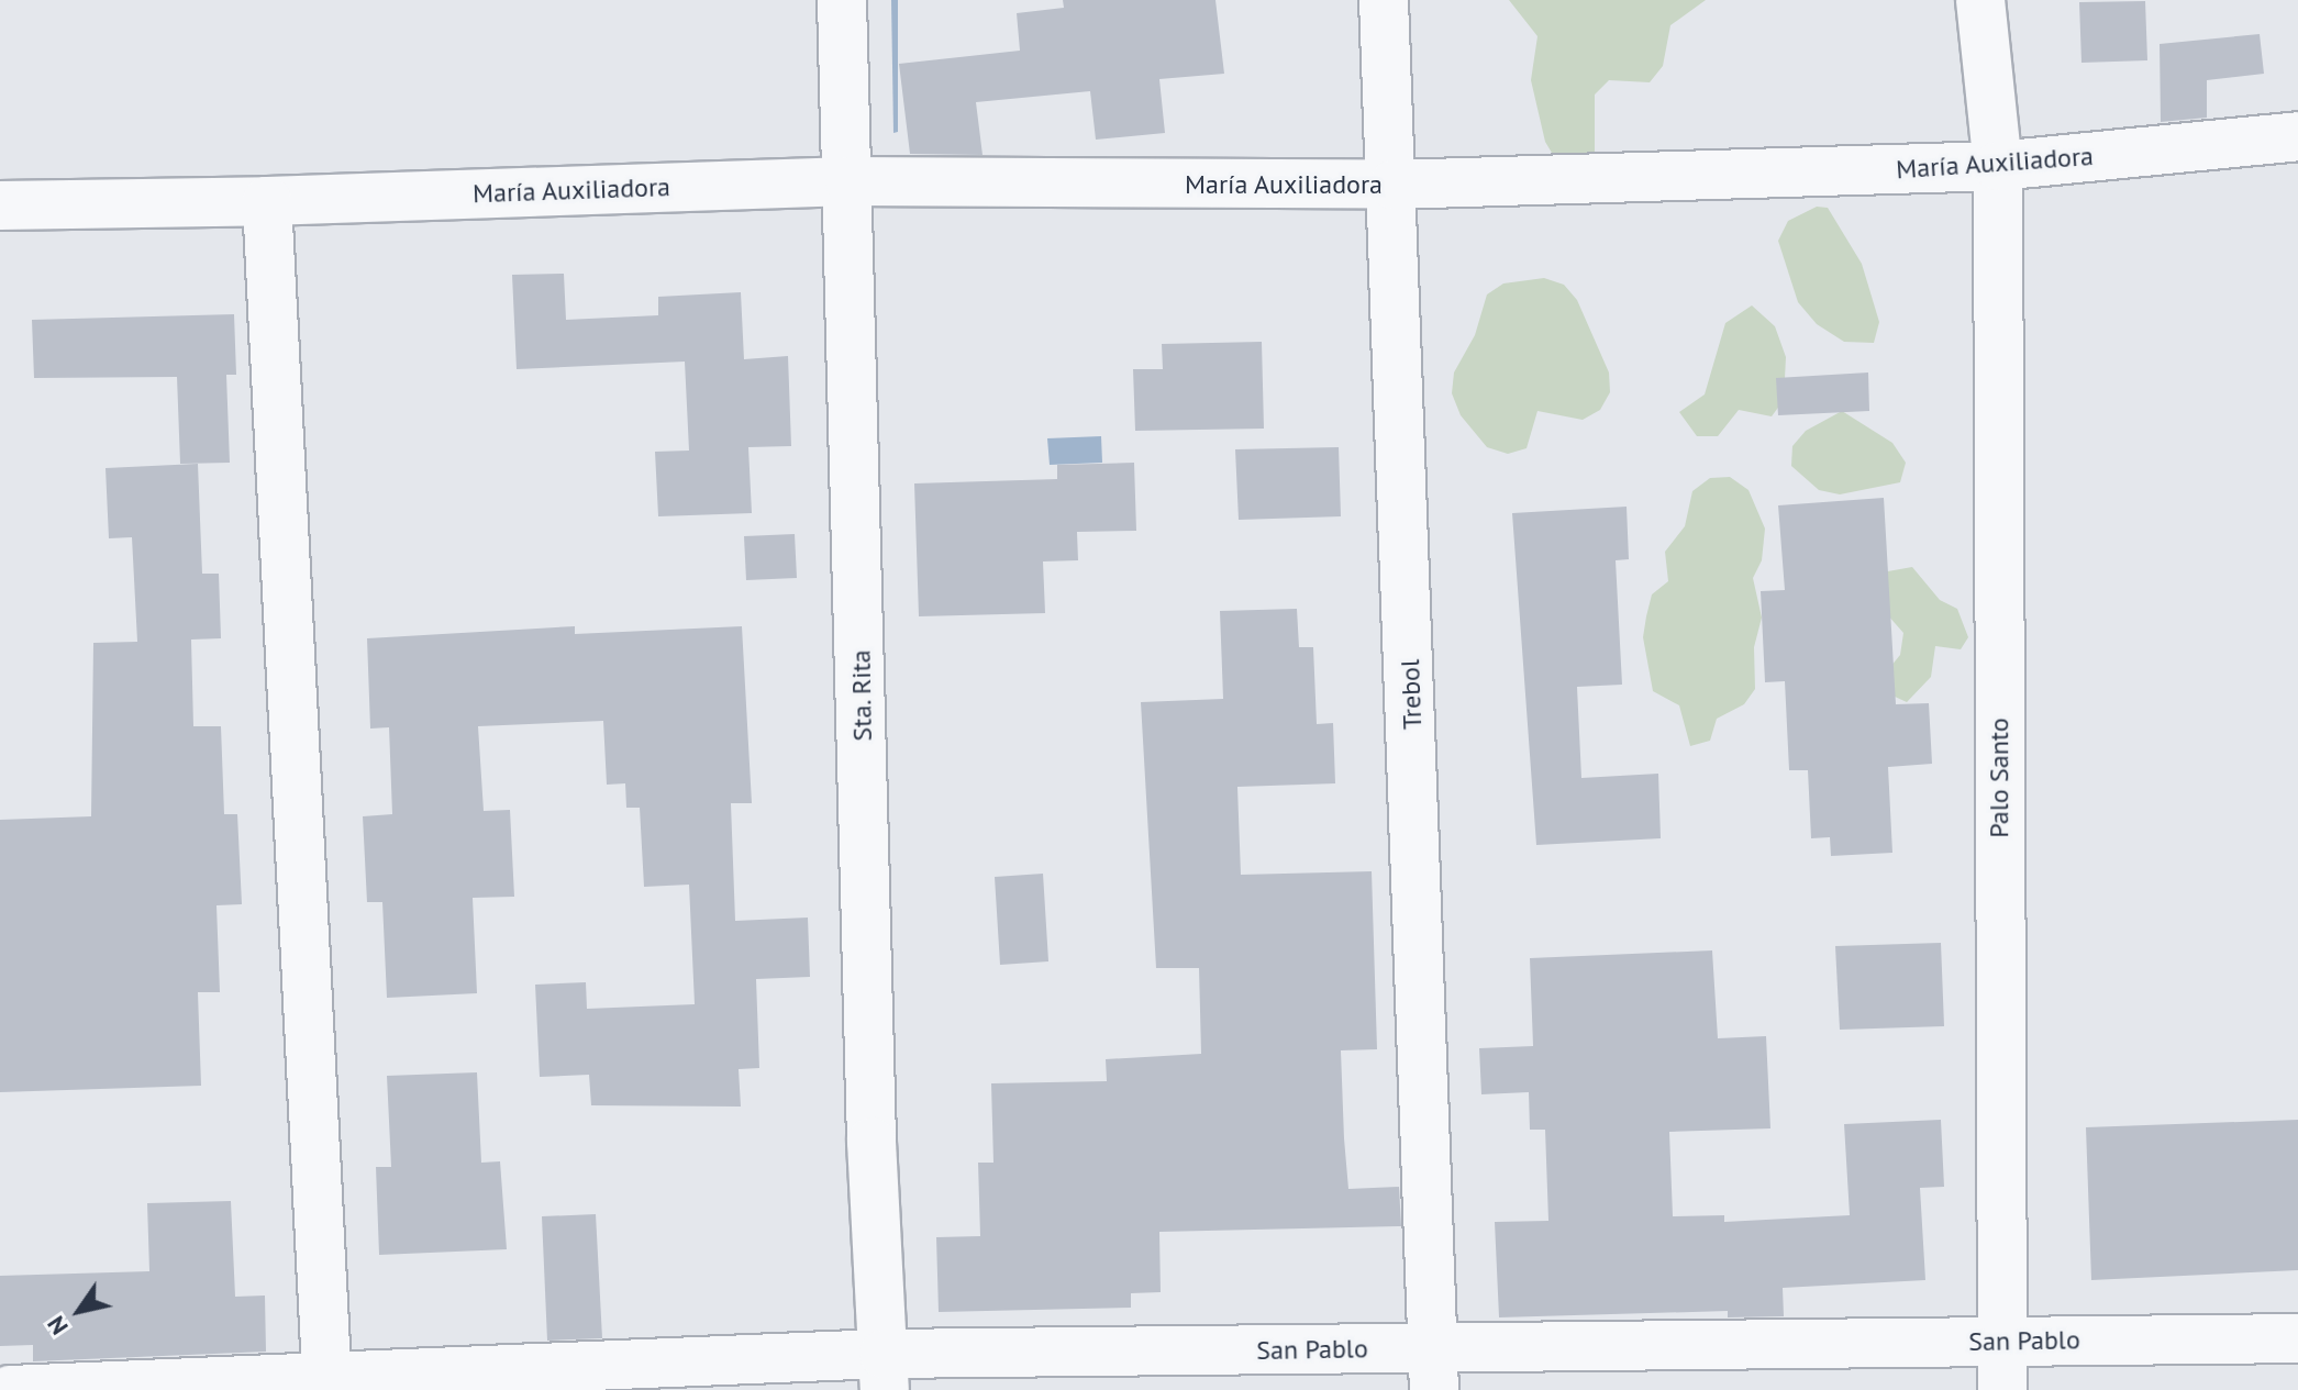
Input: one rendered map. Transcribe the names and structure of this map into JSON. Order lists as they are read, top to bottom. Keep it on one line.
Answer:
{"streets":{"street":["María Auxiliadora","Trebol","Sta. Rita","Palo Santo","San Pablo"]},"crossings":[["María Auxiliadora","Trebol"],["María Auxiliadora","Sta. Rita"],["María Auxiliadora","Palo Santo"],["Trebol","San Pablo"],["Sta. Rita","San Pablo"],["Palo Santo","San Pablo"]],"north":"bottom left"}
